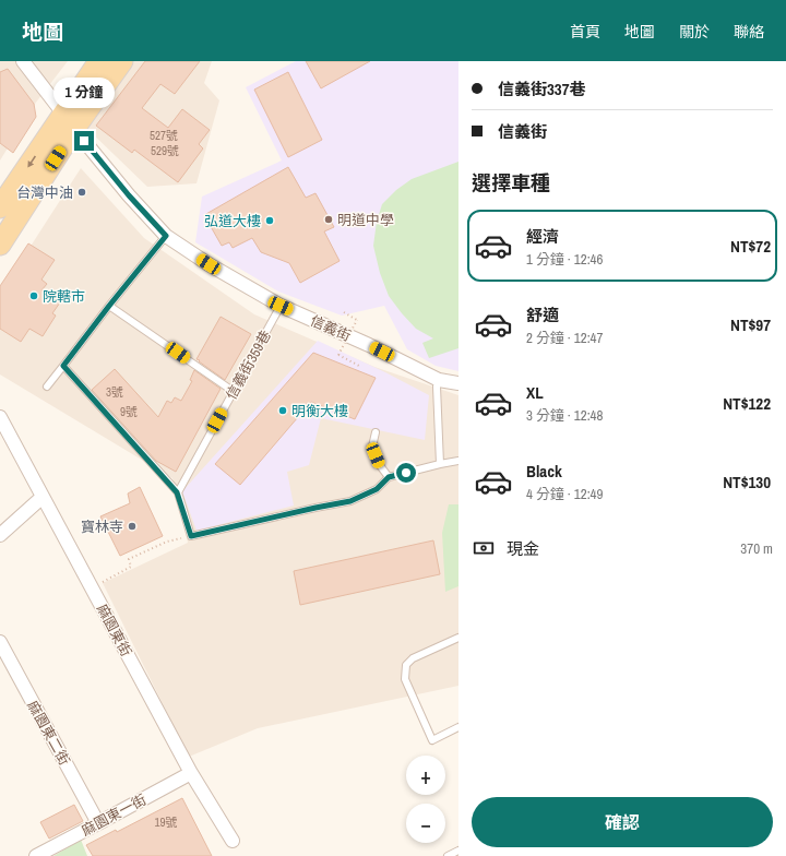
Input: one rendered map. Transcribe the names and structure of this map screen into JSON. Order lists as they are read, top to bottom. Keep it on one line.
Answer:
{"streets":{"street":["信義街","麻園東街","麻園東二街","麻園東一街"],"lane":["信義街359巷"]},"crossings":[["信義街","信義街359巷"],["麻園東街","麻園東一街"],["麻園東二街","麻園東一街"]],"places":["台灣中油","明道中學","弘道大樓","院轄市","明衡大樓","寶林寺"],"house_numbers":["527號","529號","3號","9號","19號"],"page":{"header":"地圖","nav":["首頁","地圖","關於","聯絡"],"banner":["信義街337巷","信義街"],"bubble":"1 分鐘","heading":"選擇車種","list":[{"name":"經濟","note":"1 分鐘 · 12:46","value":"NT$72"},{"name":"舒適","note":"2 分鐘 · 12:47","value":"NT$97"},{"name":"XL","note":"3 分鐘 · 12:48","value":"NT$122"},{"name":"Black","note":"4 分鐘 · 12:49","value":"NT$130"}],"pay":["現金","370 m"],"map_buttons":["+","−"],"buttons":"確認"}}
